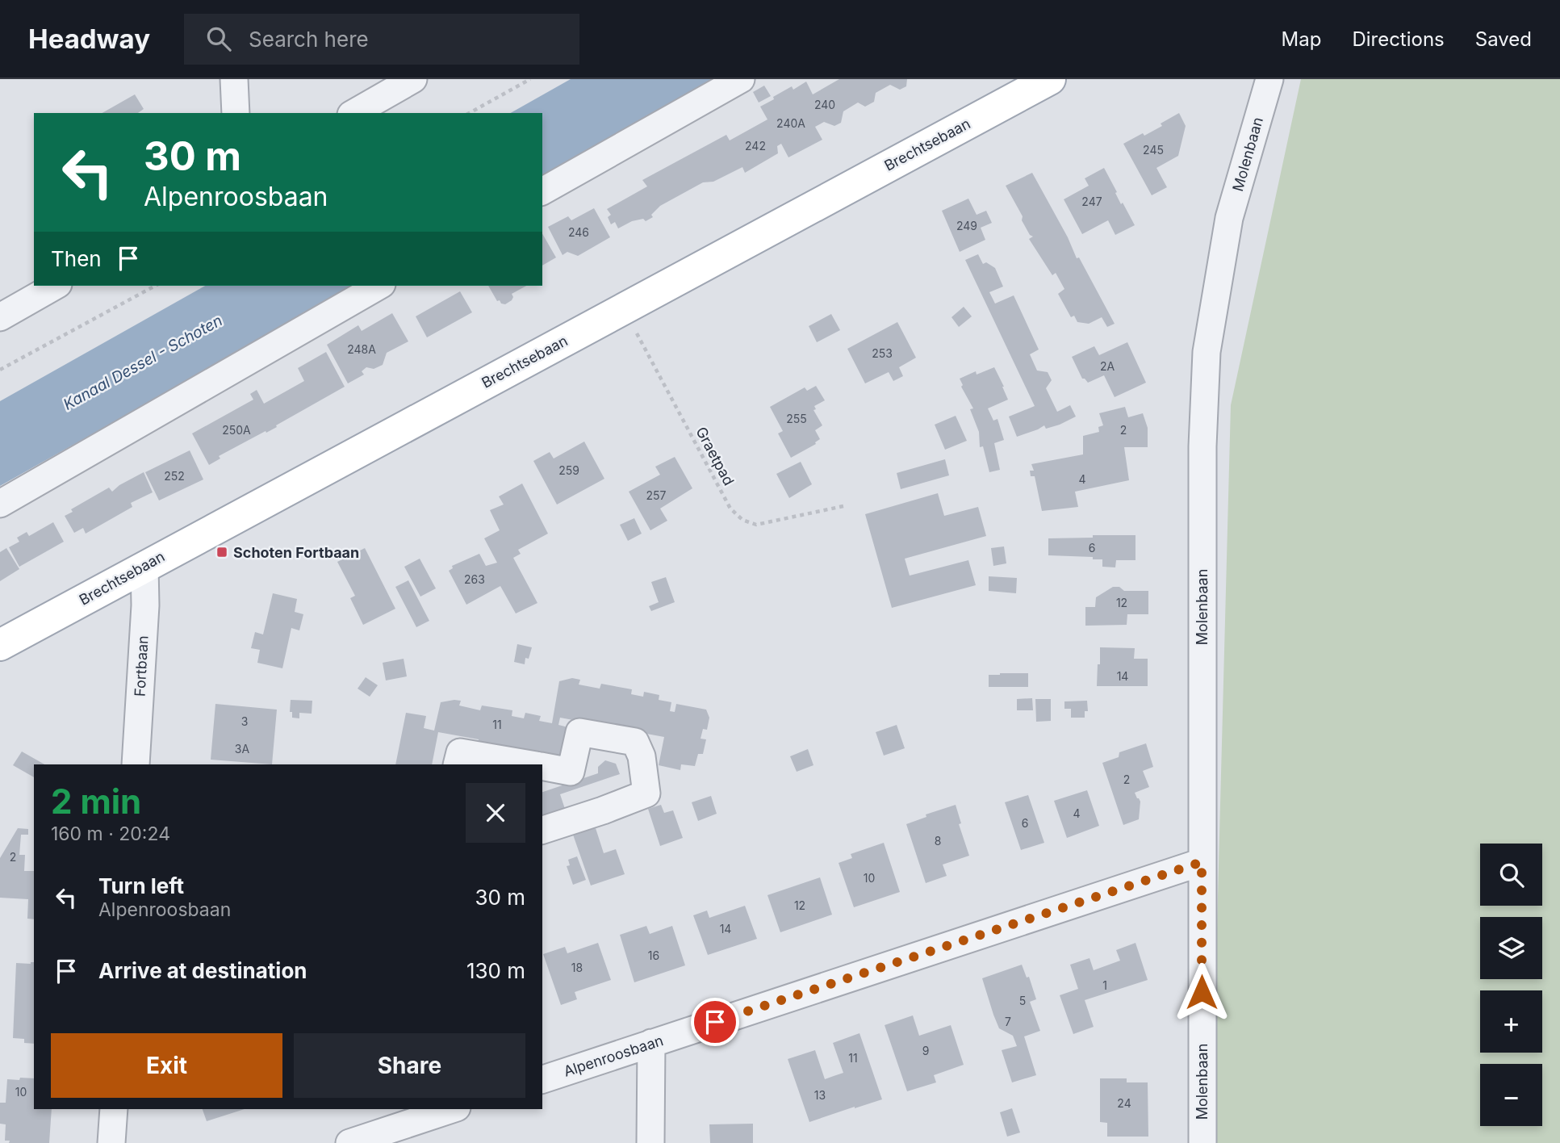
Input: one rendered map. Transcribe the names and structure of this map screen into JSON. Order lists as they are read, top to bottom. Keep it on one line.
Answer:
{"streets":{"main road":["Brechtsebaan"],"street":["Molenbaan","Fortbaan","Alpenroosbaan"],"path":["Graetpad"]},"crossings":[["Brechtsebaan","Graetpad"],["Brechtsebaan","Fortbaan"],["Molenbaan","Alpenroosbaan"]],"water":["Kanaal Dessel - Schoten"],"places":{"transit":["Schoten Fortbaan"]},"house_numbers":["240","240A","242","245","247","249","246","248A","253","2A","255","250A","2","259","252","4","257","6","263","12","14","3","11","3A","2","4","6","8","2","10","12","14","16","18","1","5","7","9","11","10","13","24"],"page":{"header":"Headway","search":"Search here","nav":["Map","Directions","Saved"],"turn":["30 m","Alpenroosbaan"],"then":"Then","heading":["2 min","160 m · 20:24"],"map_buttons":["+","−"],"list":[{"name":"Turn left","note":"Alpenroosbaan","value":"30 m"},{"name":"Arrive at destination","value":"130 m"}],"buttons":["Exit","Share"]}}
